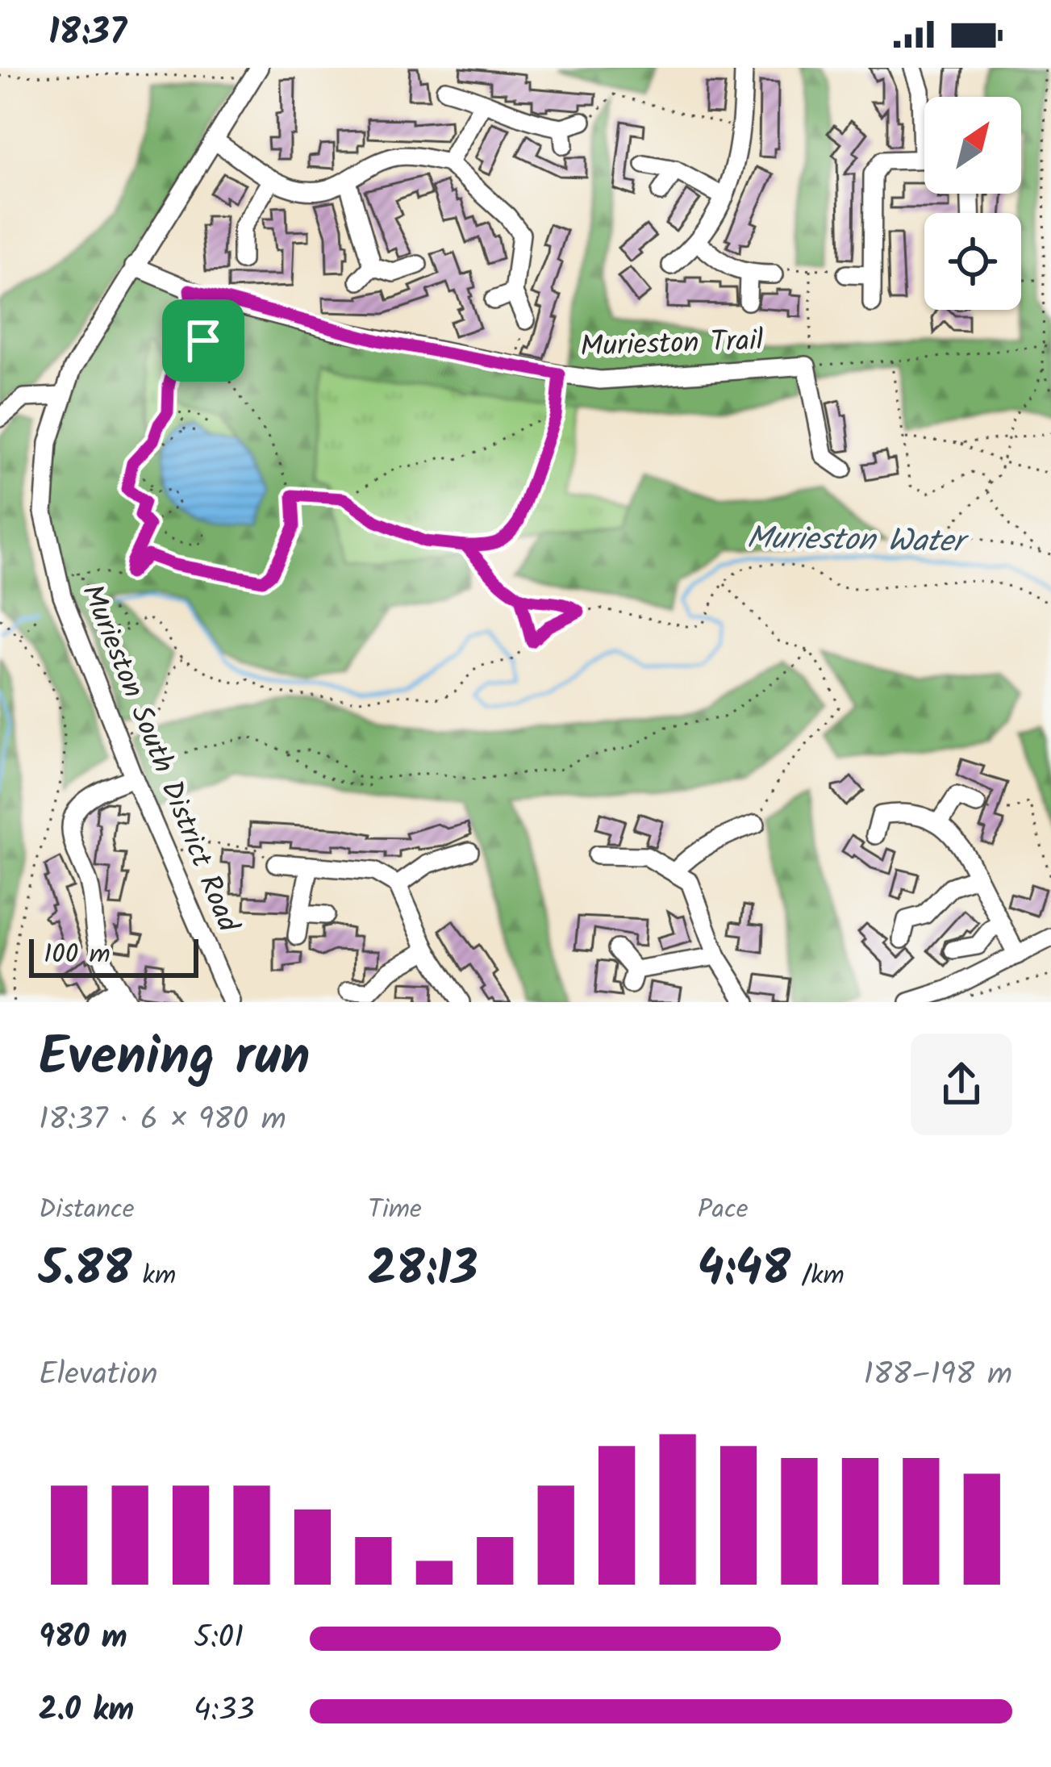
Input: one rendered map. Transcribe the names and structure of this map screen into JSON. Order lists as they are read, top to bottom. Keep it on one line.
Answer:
{"streets":{"street":["Murieston Trail","Murieston South District Road"]},"crossings":[["Murieston Trail","Murieston South District Road"]],"water":["Murieston Water"],"scale_bar":"100 m","north":"top right","page":{"status":"18:37","scale":"100 m","heading":["Evening run","18:37 · 6 × 980 m"],"stats":[["Distance","5.88 km"],["Time","28:13"],["Pace","4:48 /km"]],"chart":["Elevation","188–198 m"],"list":[{"name":"980 m","note":"5:01"},{"name":"2.0 km","note":"4:33"}]}}
